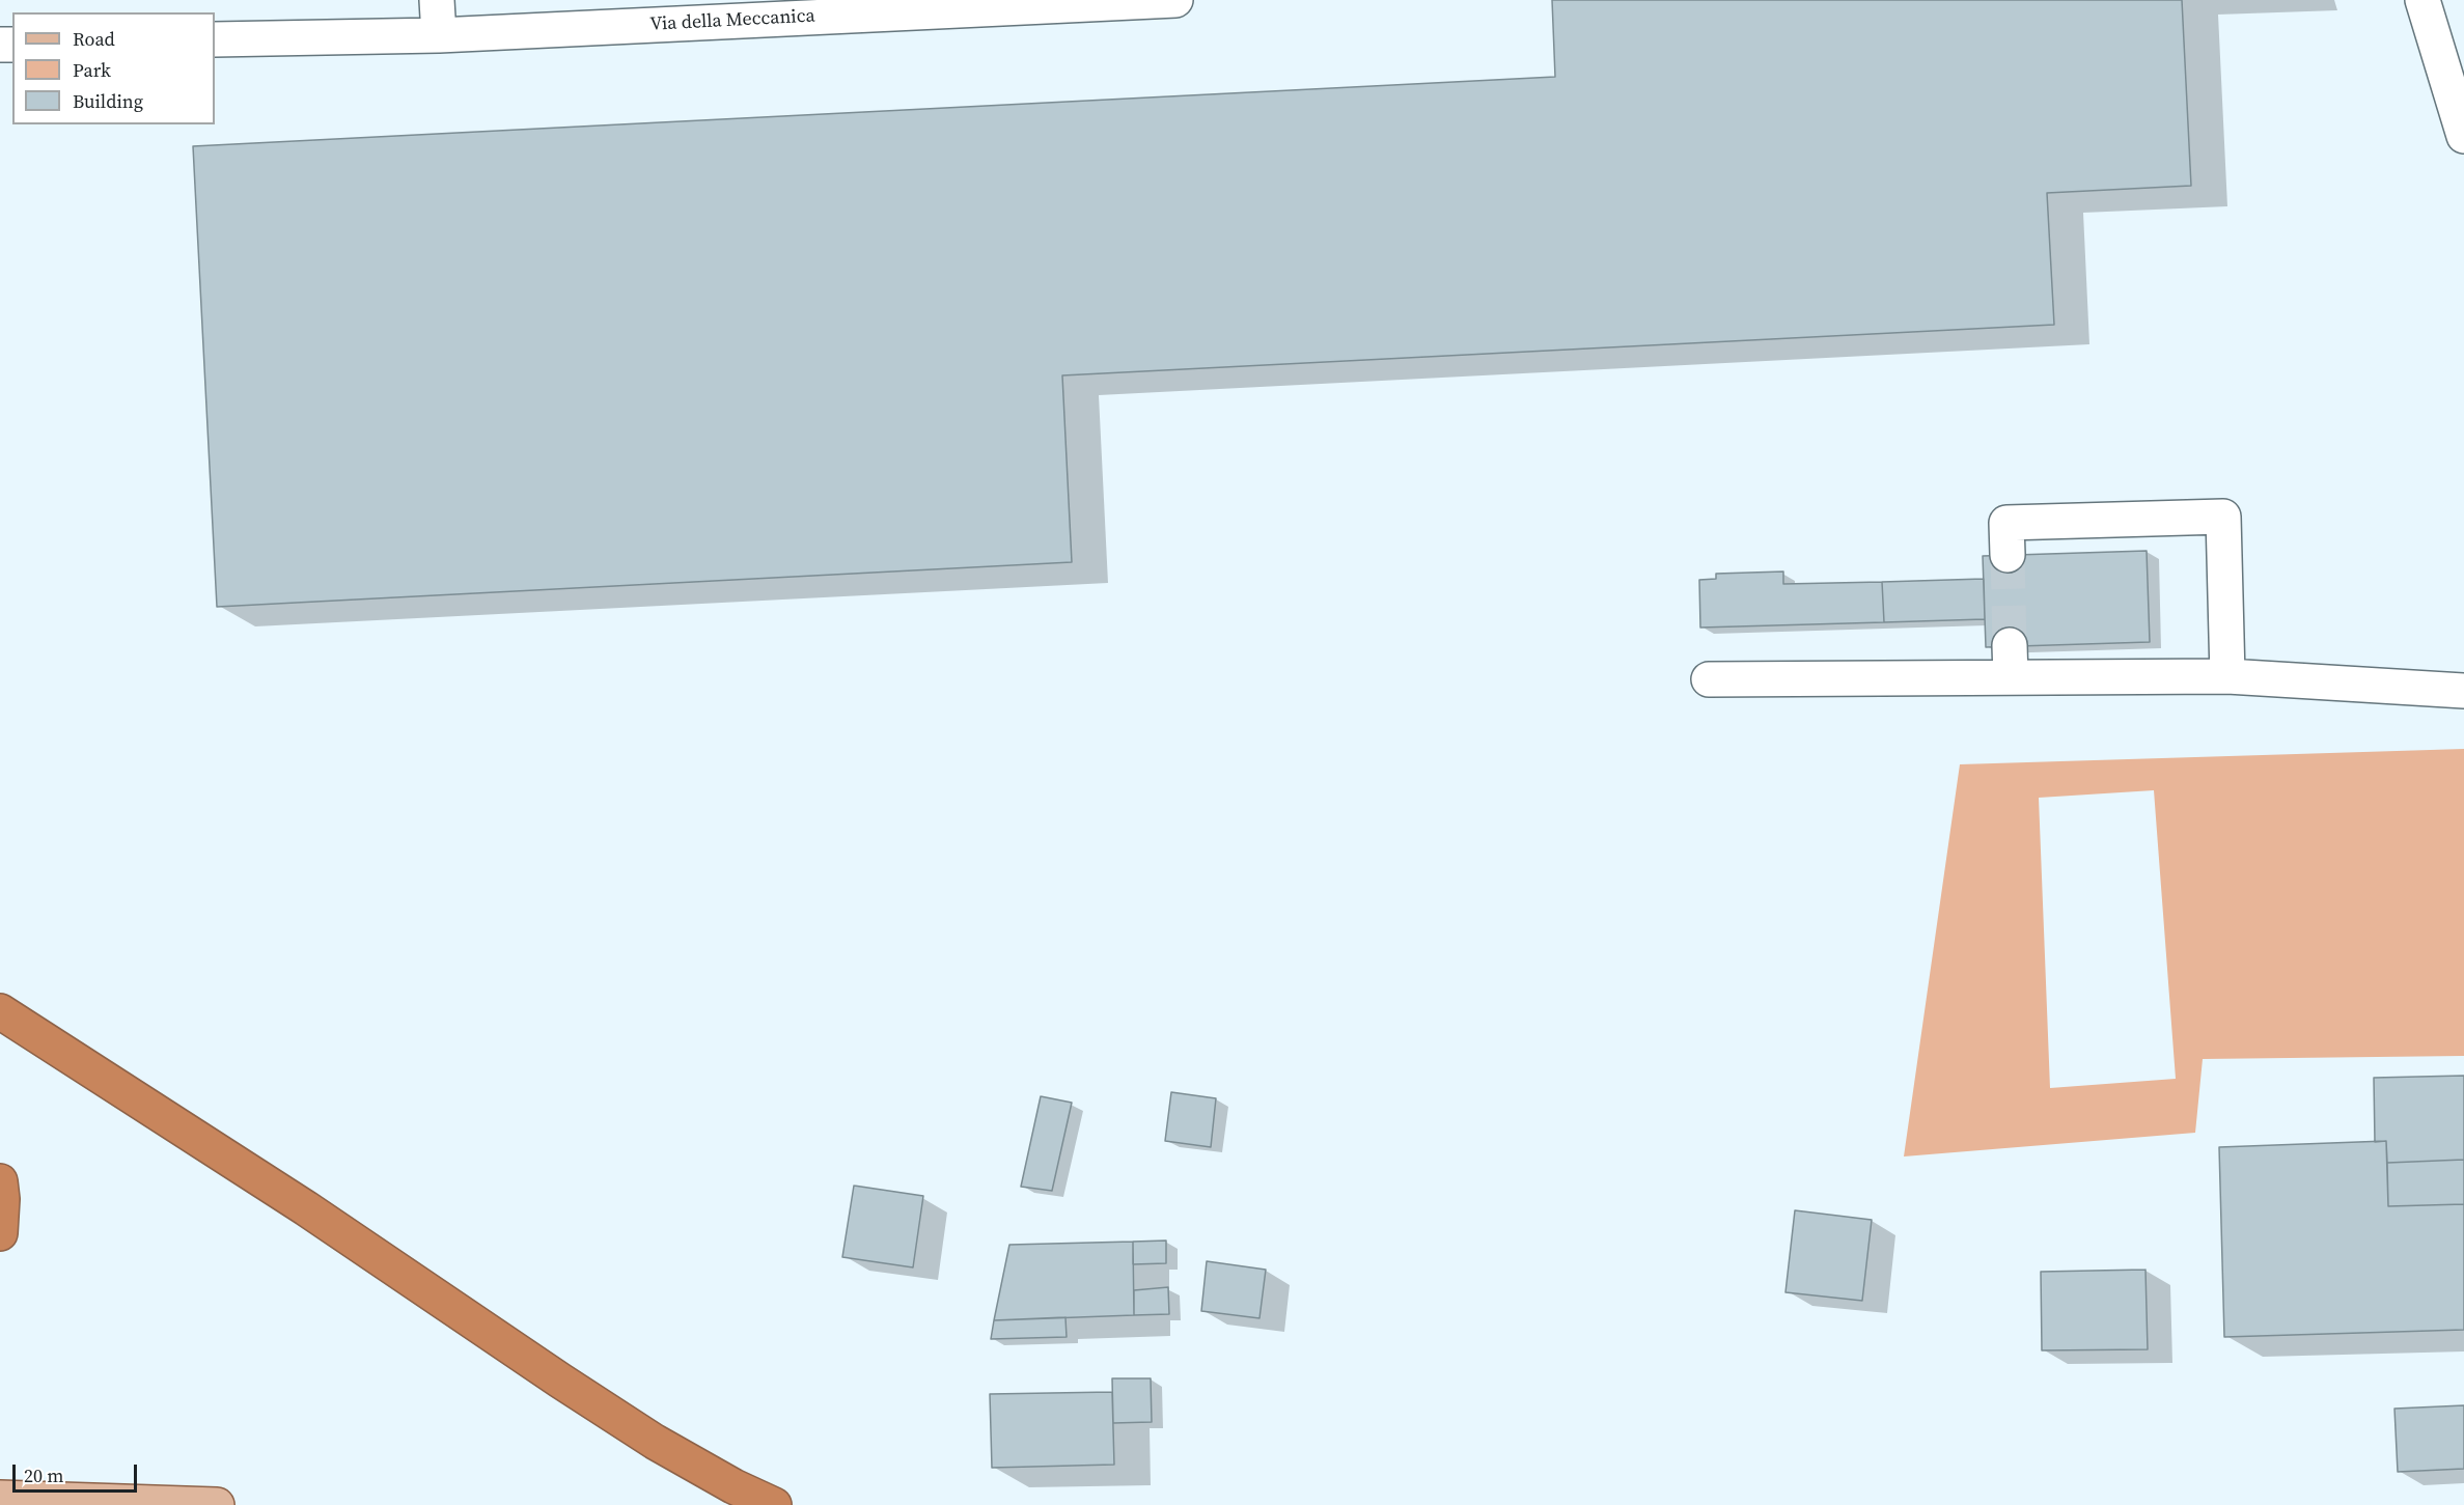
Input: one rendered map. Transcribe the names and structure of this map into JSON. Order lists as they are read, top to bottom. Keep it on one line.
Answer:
{"streets":{"street":["Via della Meccanica"]},"legend":["Road","Park","Building"],"scale_bar":"20 m"}
